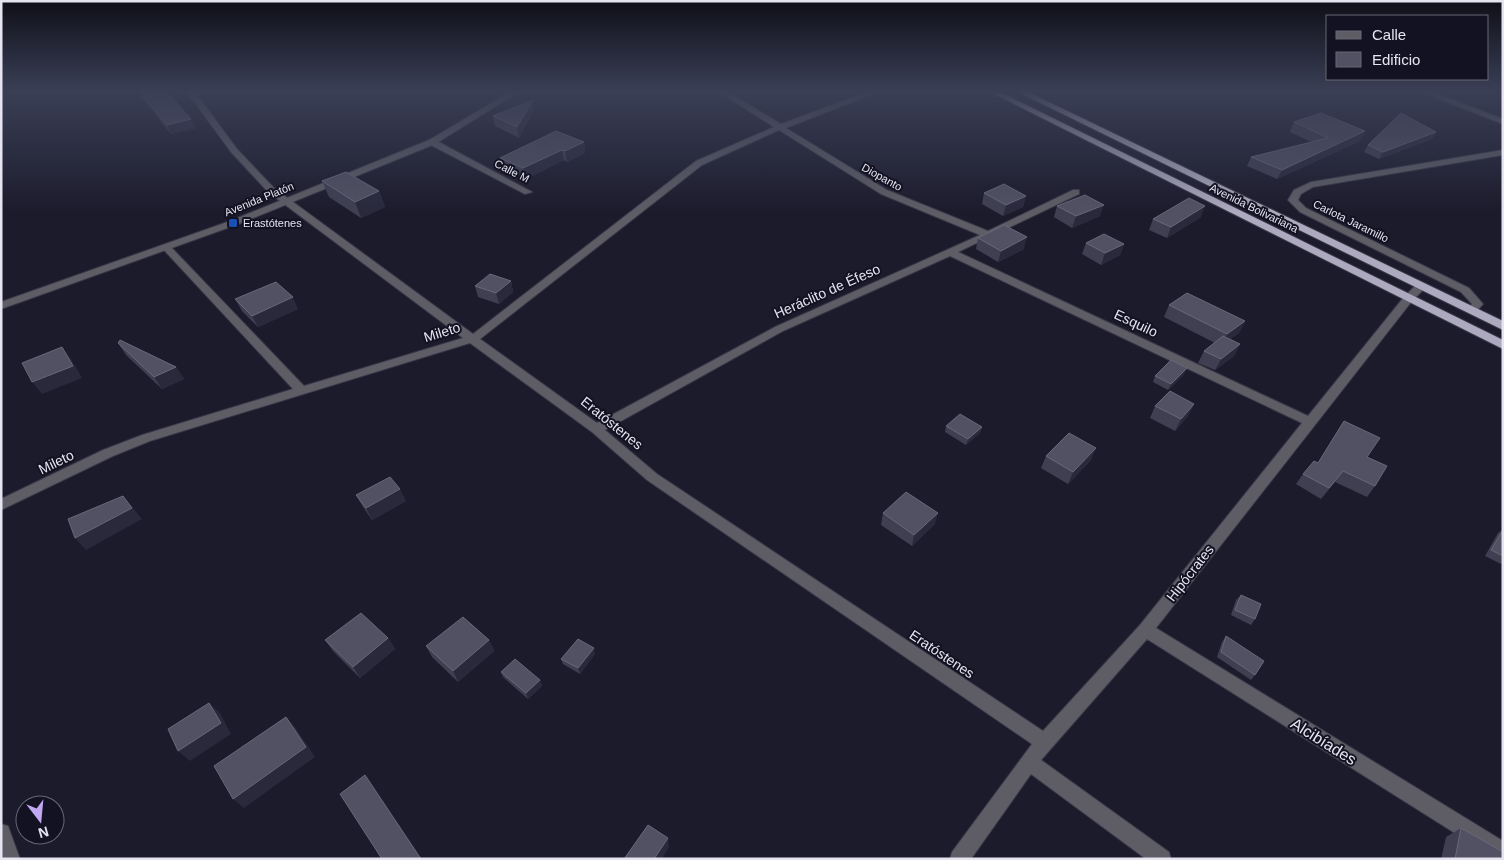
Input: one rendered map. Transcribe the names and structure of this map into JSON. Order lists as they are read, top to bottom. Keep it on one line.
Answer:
{"streets":{"highway":["Avenida Bolivariana"],"street":["Calle M","Diopanto","Avenida Platón","Carlota Jaramillo","Heráclito de Éfeso","Esquilo","Mileto","Eratóstenes","Hipócrates","Alcibíades"]},"crossings":[["Calle M","Avenida Platón"],["Diopanto","Heráclito de Éfeso"],["Avenida Platón","Eratóstenes"],["Avenida Bolivariana","Carlota Jaramillo"],["Avenida Bolivariana","Hipócrates"],["Heráclito de Éfeso","Esquilo"],["Heráclito de Éfeso","Eratóstenes"],["Esquilo","Hipócrates"],["Mileto","Eratóstenes"],["Eratóstenes","Hipócrates"],["Hipócrates","Alcibíades"]],"places":{"transit":["Erastótenes"]},"legend":["Calle","Edificio"],"north":"bottom"}
